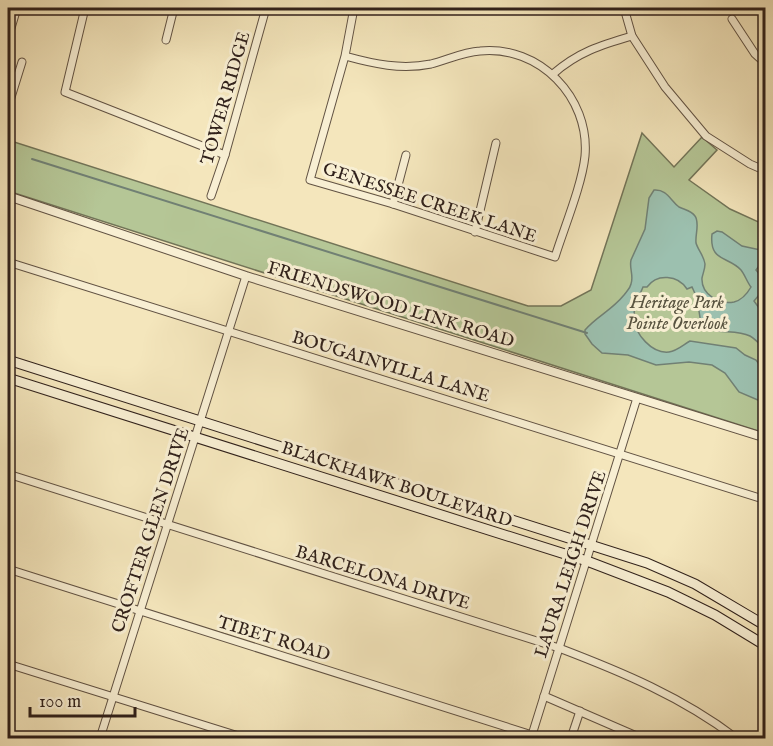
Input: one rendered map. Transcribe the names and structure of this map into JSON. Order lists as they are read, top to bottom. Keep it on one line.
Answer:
{"streets":{"main road":["BLACKHAWK BOULEVARD"],"street":["TOWER RIDGE","GENESSEE CREEK LANE","FRIENDSWOOD LINK ROAD","BOUGAINVILLA LANE","CROFTER GLEN DRIVE","LAURA LEIGH DRIVE","BARCELONA DRIVE","TIBET ROAD"]},"crossings":[["FRIENDSWOOD LINK ROAD","CROFTER GLEN DRIVE"],["FRIENDSWOOD LINK ROAD","LAURA LEIGH DRIVE"],["BOUGAINVILLA LANE","CROFTER GLEN DRIVE"],["BOUGAINVILLA LANE","LAURA LEIGH DRIVE"],["BLACKHAWK BOULEVARD","CROFTER GLEN DRIVE"],["BLACKHAWK BOULEVARD","LAURA LEIGH DRIVE"],["CROFTER GLEN DRIVE","BARCELONA DRIVE"],["CROFTER GLEN DRIVE","TIBET ROAD"],["LAURA LEIGH DRIVE","BARCELONA DRIVE"],["LAURA LEIGH DRIVE","TIBET ROAD"]],"parks":["Heritage Park Pointe Overlook"],"scale_bar":"100 m"}
